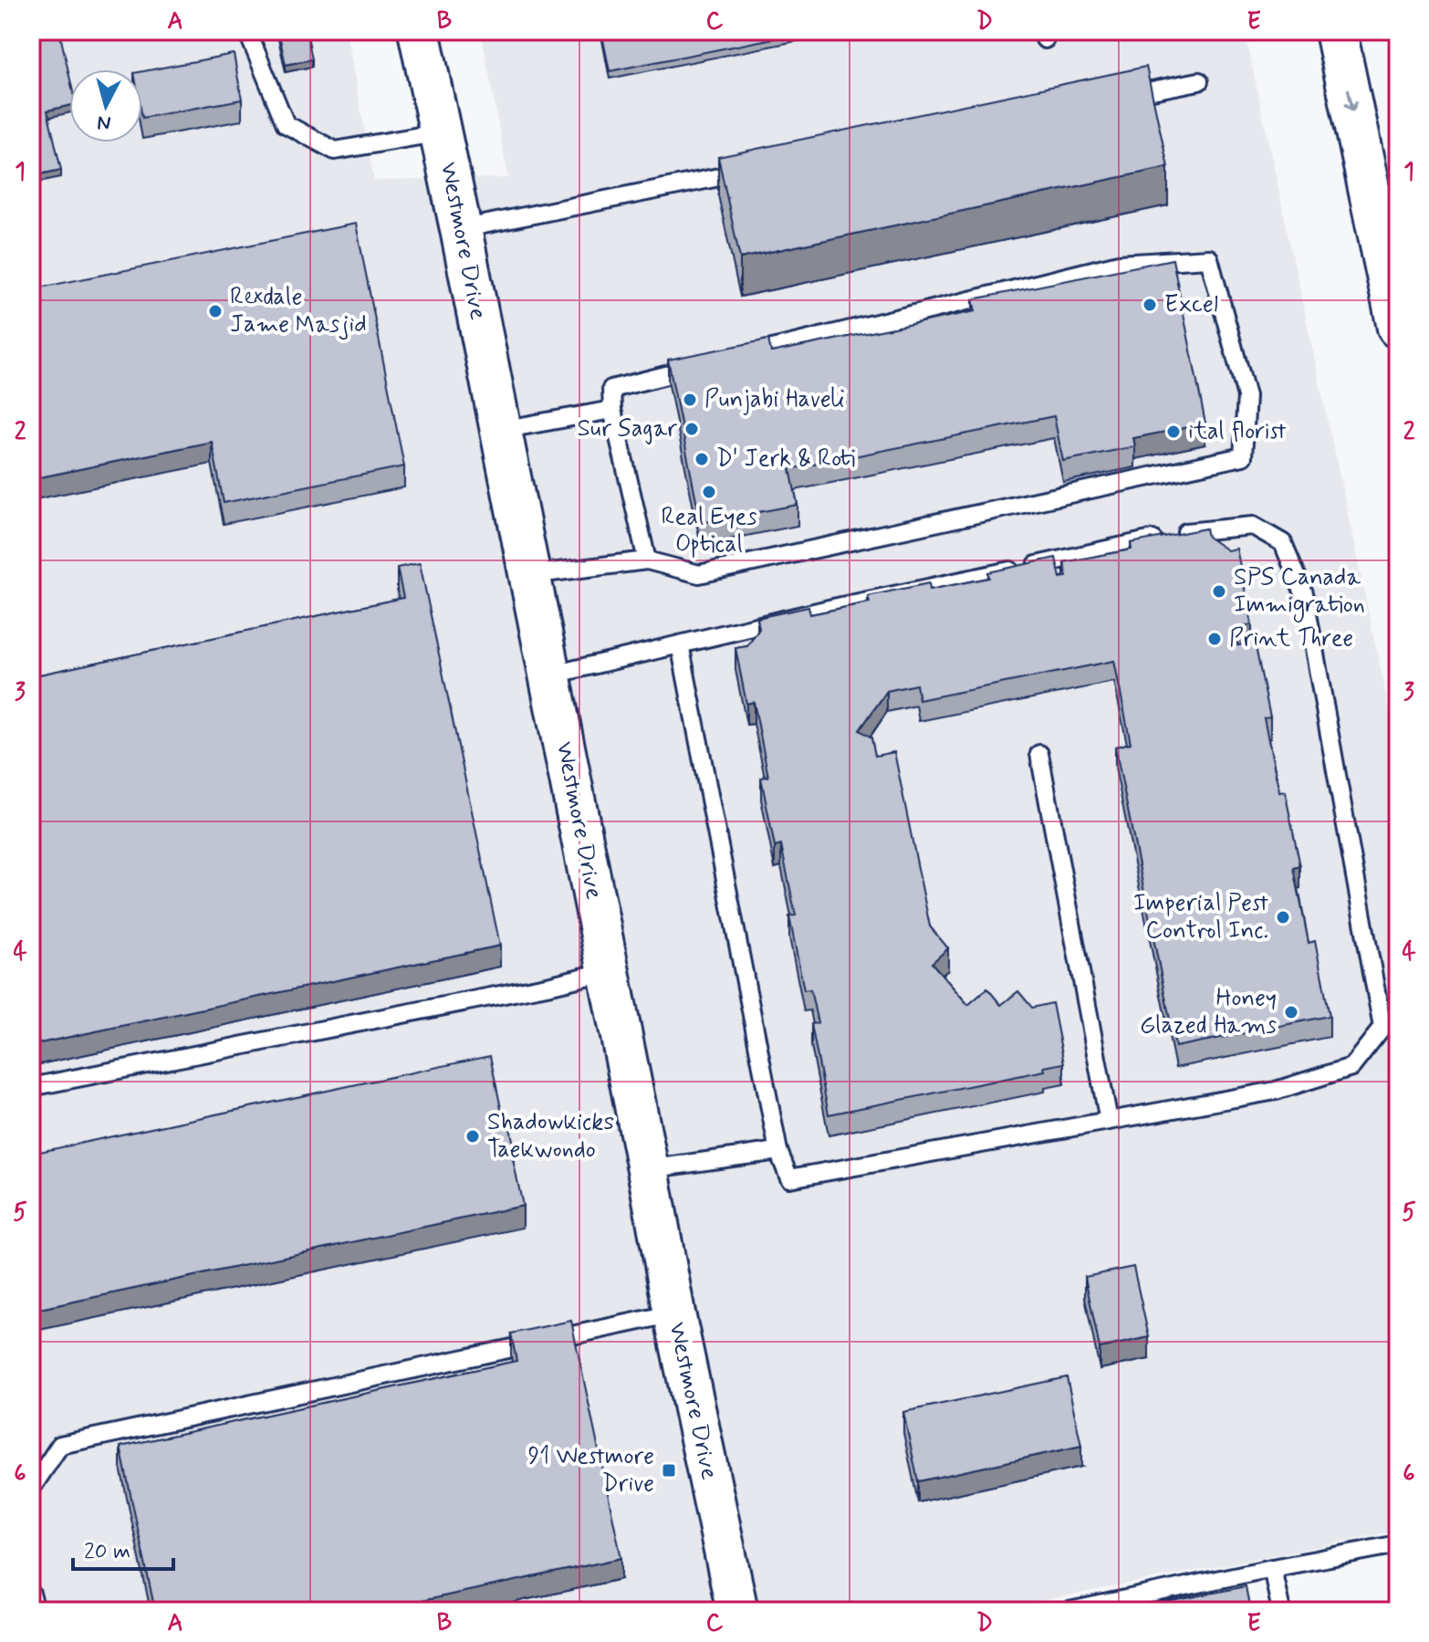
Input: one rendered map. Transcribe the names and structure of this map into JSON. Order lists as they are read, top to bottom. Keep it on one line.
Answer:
{"streets":{"street":["Westmore Drive"]},"places":{"other":["Excel","Rexdale Jame Masjid","Punjabi Haveli","Sur Sagar","ital florist","D' Jerk & Roti","Real Eyes Optical","SPS Canada Immigration","Print Three","Imperial Pest Control Inc.","Honey Glazed Hams","Shadowkicks Taekwondo"],"transit":["91 Westmore Drive"]},"scale_bar":"20 m","north":"bottom","grid":{"columns":["A","B","C","D","E"],"rows":["1","2","3","4","5","6"]}}
